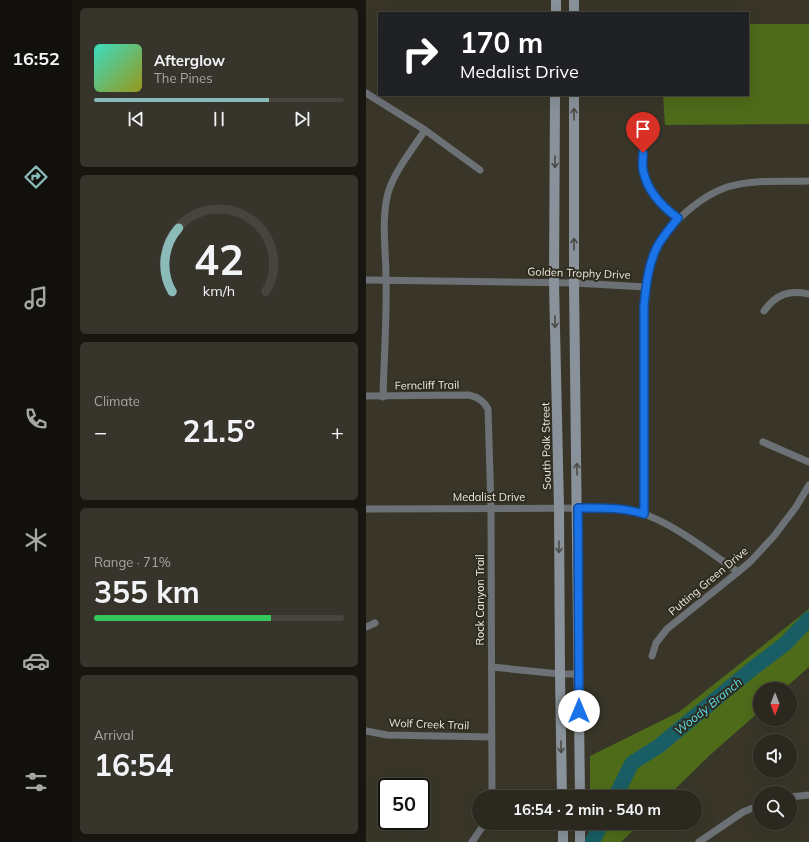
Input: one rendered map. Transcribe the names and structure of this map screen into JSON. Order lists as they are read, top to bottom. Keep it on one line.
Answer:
{"streets":{"main road":["South Polk Street"],"street":["Golden Trophy Drive","Ferncliff Trail","Medalist Drive","Putting Green Drive","Rock Canyon Trail","Wolf Creek Trail"]},"crossings":[["Golden Trophy Drive","South Polk Street"],["Ferncliff Trail","Rock Canyon Trail"],["South Polk Street","Medalist Drive"],["Medalist Drive","Putting Green Drive"],["Medalist Drive","Rock Canyon Trail"],["Rock Canyon Trail","Wolf Creek Trail"]],"water":["Woody Branch"],"north":"bottom","page":{"tabs":"16:52","turn":["170 m","Medalist Drive"],"song":["Afterglow","The Pines"],"tile":["Climate",["Range · 71%","355 km"],["Arrival","16:54"]],"heat":["−","21.5°","+"],"limit":"50","trip":"16:54 · 2 min · 540 m","gauge":["42","km/h"]}}
